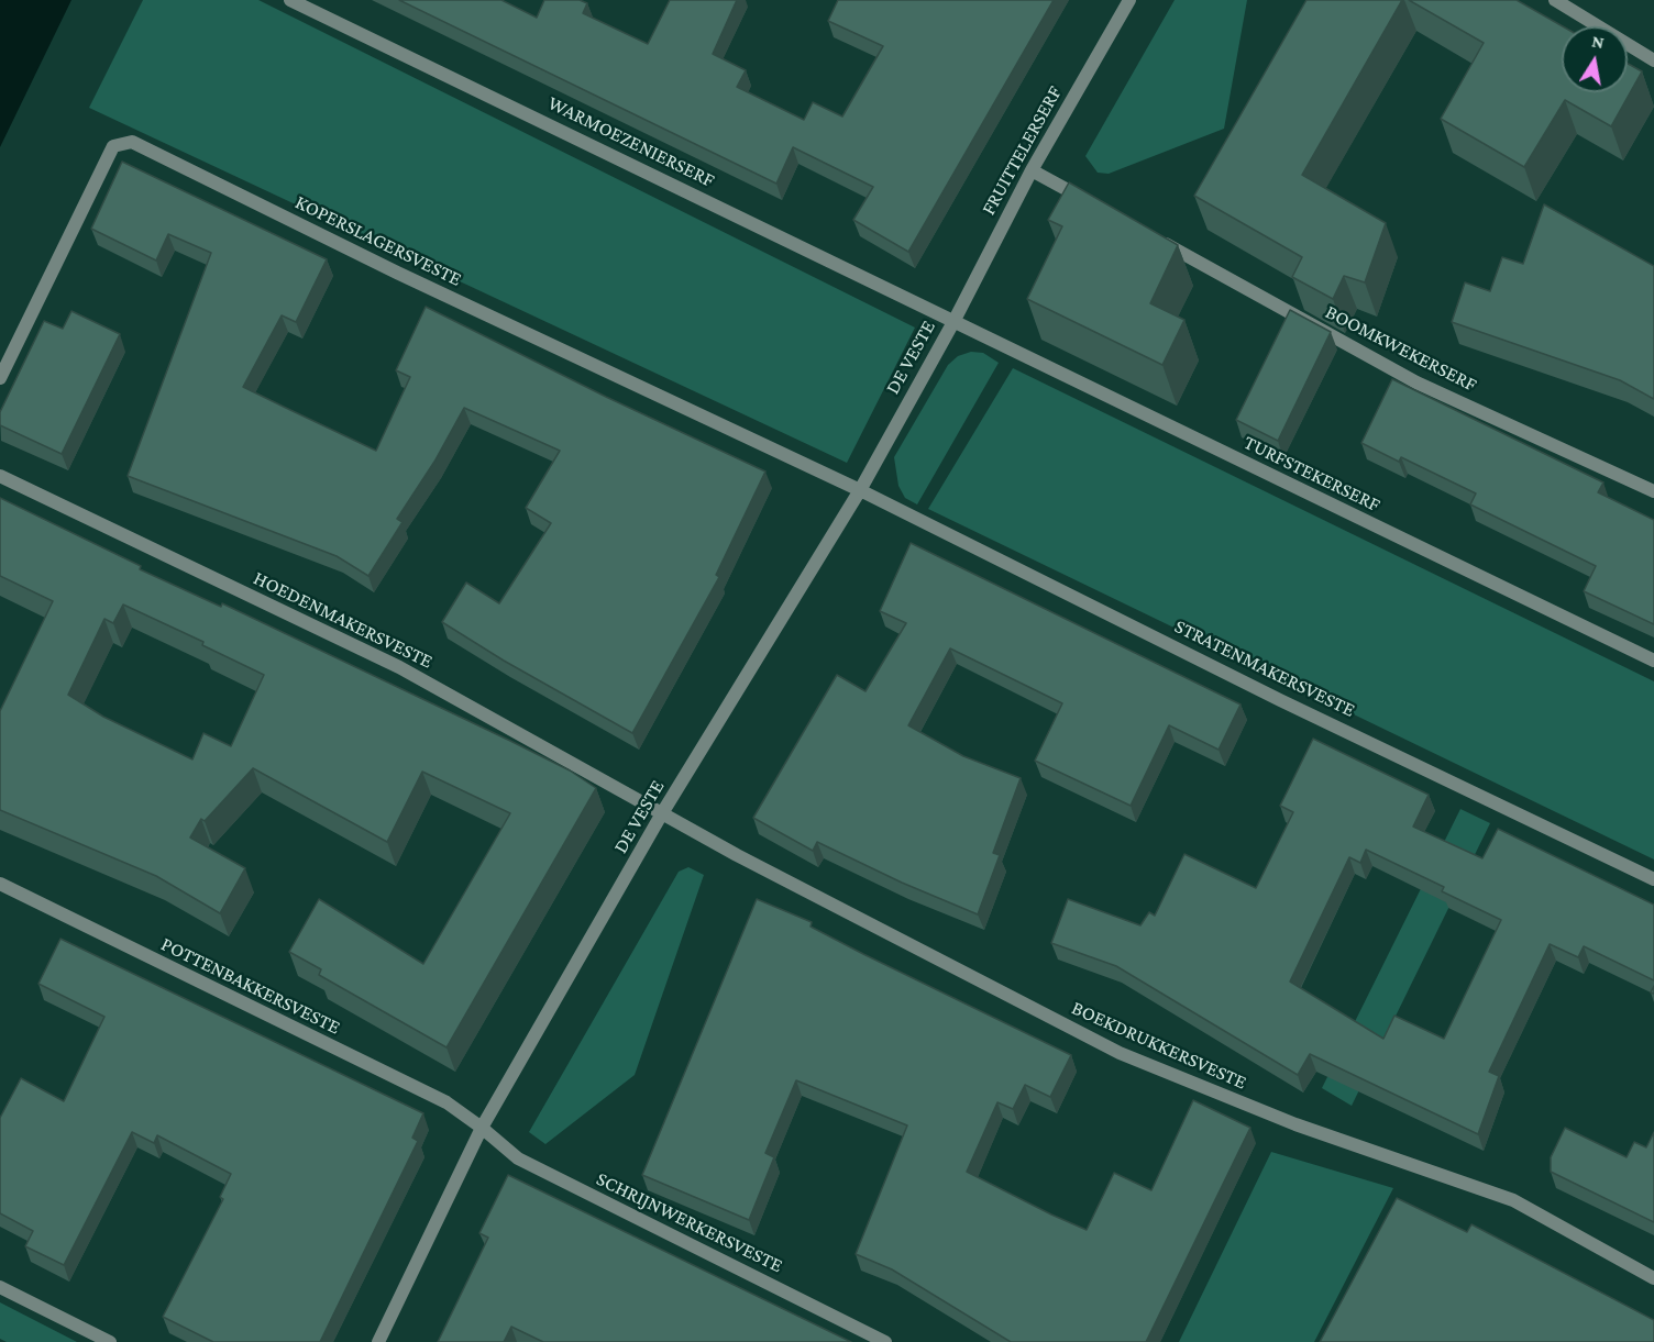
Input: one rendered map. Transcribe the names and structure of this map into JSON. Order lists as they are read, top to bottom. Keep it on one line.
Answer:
{"streets":{"street":["WARMOEZENIERSERF","FRUITTELERSERF","KOPERSLAGERSVESTE","BOOMKWEKERSERF","DE VESTE","TURFSTEKERSERF","HOEDENMAKERSVESTE","STRATENMAKERSVESTE","POTTENBAKKERSVESTE","BOEKDRUKKERSVESTE","SCHRIJNWERKERSVESTE"]},"crossings":[["WARMOEZENIERSERF","FRUITTELERSERF"],["WARMOEZENIERSERF","DE VESTE"],["WARMOEZENIERSERF","TURFSTEKERSERF"],["FRUITTELERSERF","DE VESTE"],["FRUITTELERSERF","TURFSTEKERSERF"],["KOPERSLAGERSVESTE","DE VESTE"],["KOPERSLAGERSVESTE","STRATENMAKERSVESTE"],["DE VESTE","TURFSTEKERSERF"],["DE VESTE","HOEDENMAKERSVESTE"],["DE VESTE","STRATENMAKERSVESTE"],["DE VESTE","POTTENBAKKERSVESTE"],["DE VESTE","BOEKDRUKKERSVESTE"],["DE VESTE","SCHRIJNWERKERSVESTE"],["HOEDENMAKERSVESTE","BOEKDRUKKERSVESTE"],["POTTENBAKKERSVESTE","SCHRIJNWERKERSVESTE"]],"north":"top"}
